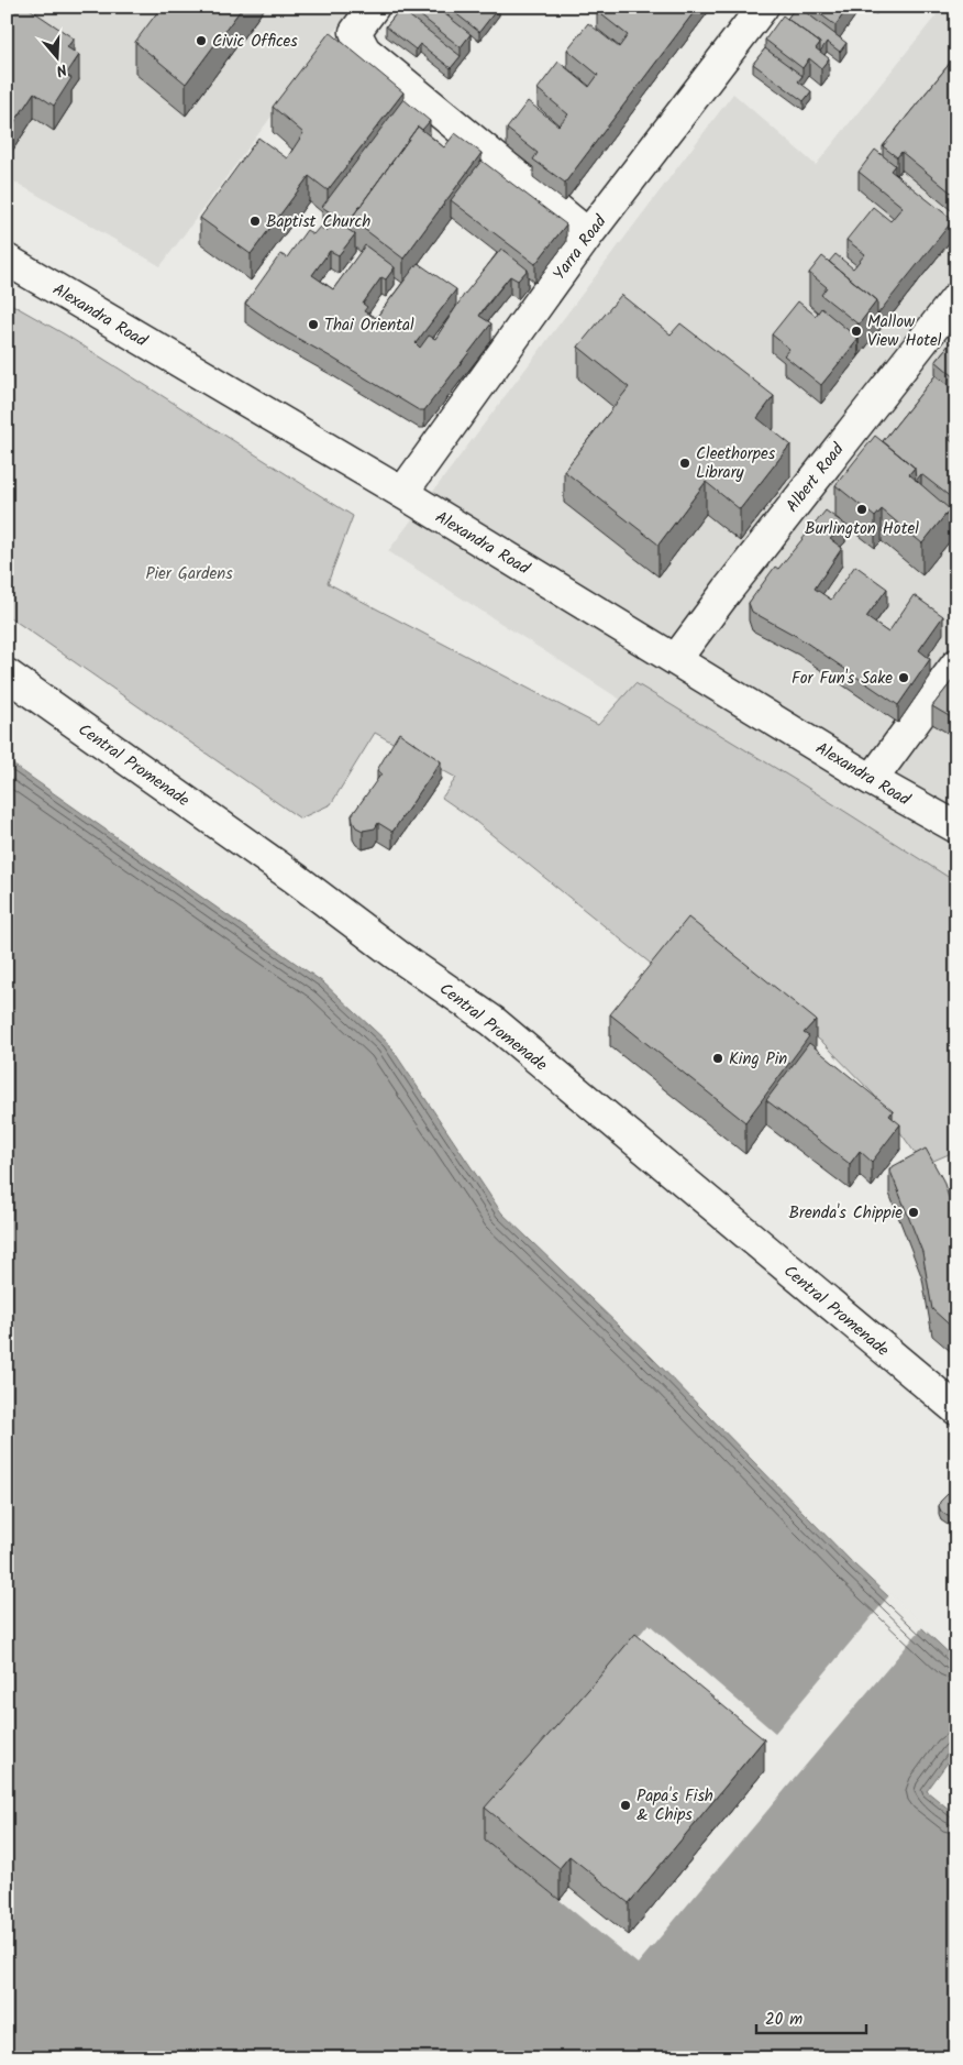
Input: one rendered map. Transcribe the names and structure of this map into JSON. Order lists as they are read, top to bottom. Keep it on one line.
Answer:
{"streets":{"street":["Yarra Road","Alexandra Road","Albert Road","Central Promenade"]},"crossings":[["Yarra Road","Alexandra Road"],["Alexandra Road","Albert Road"]],"parks":["Pier Gardens"],"places":["Civic Offices","Baptist Church","Thai Oriental","Mallow View Hotel","Cleethorpes Library","Burlington Hotel","For Fun's Sake","King Pin","Brenda's Chippie","Papa's Fish & Chips"],"scale_bar":"20 m","north":"bottom"}
